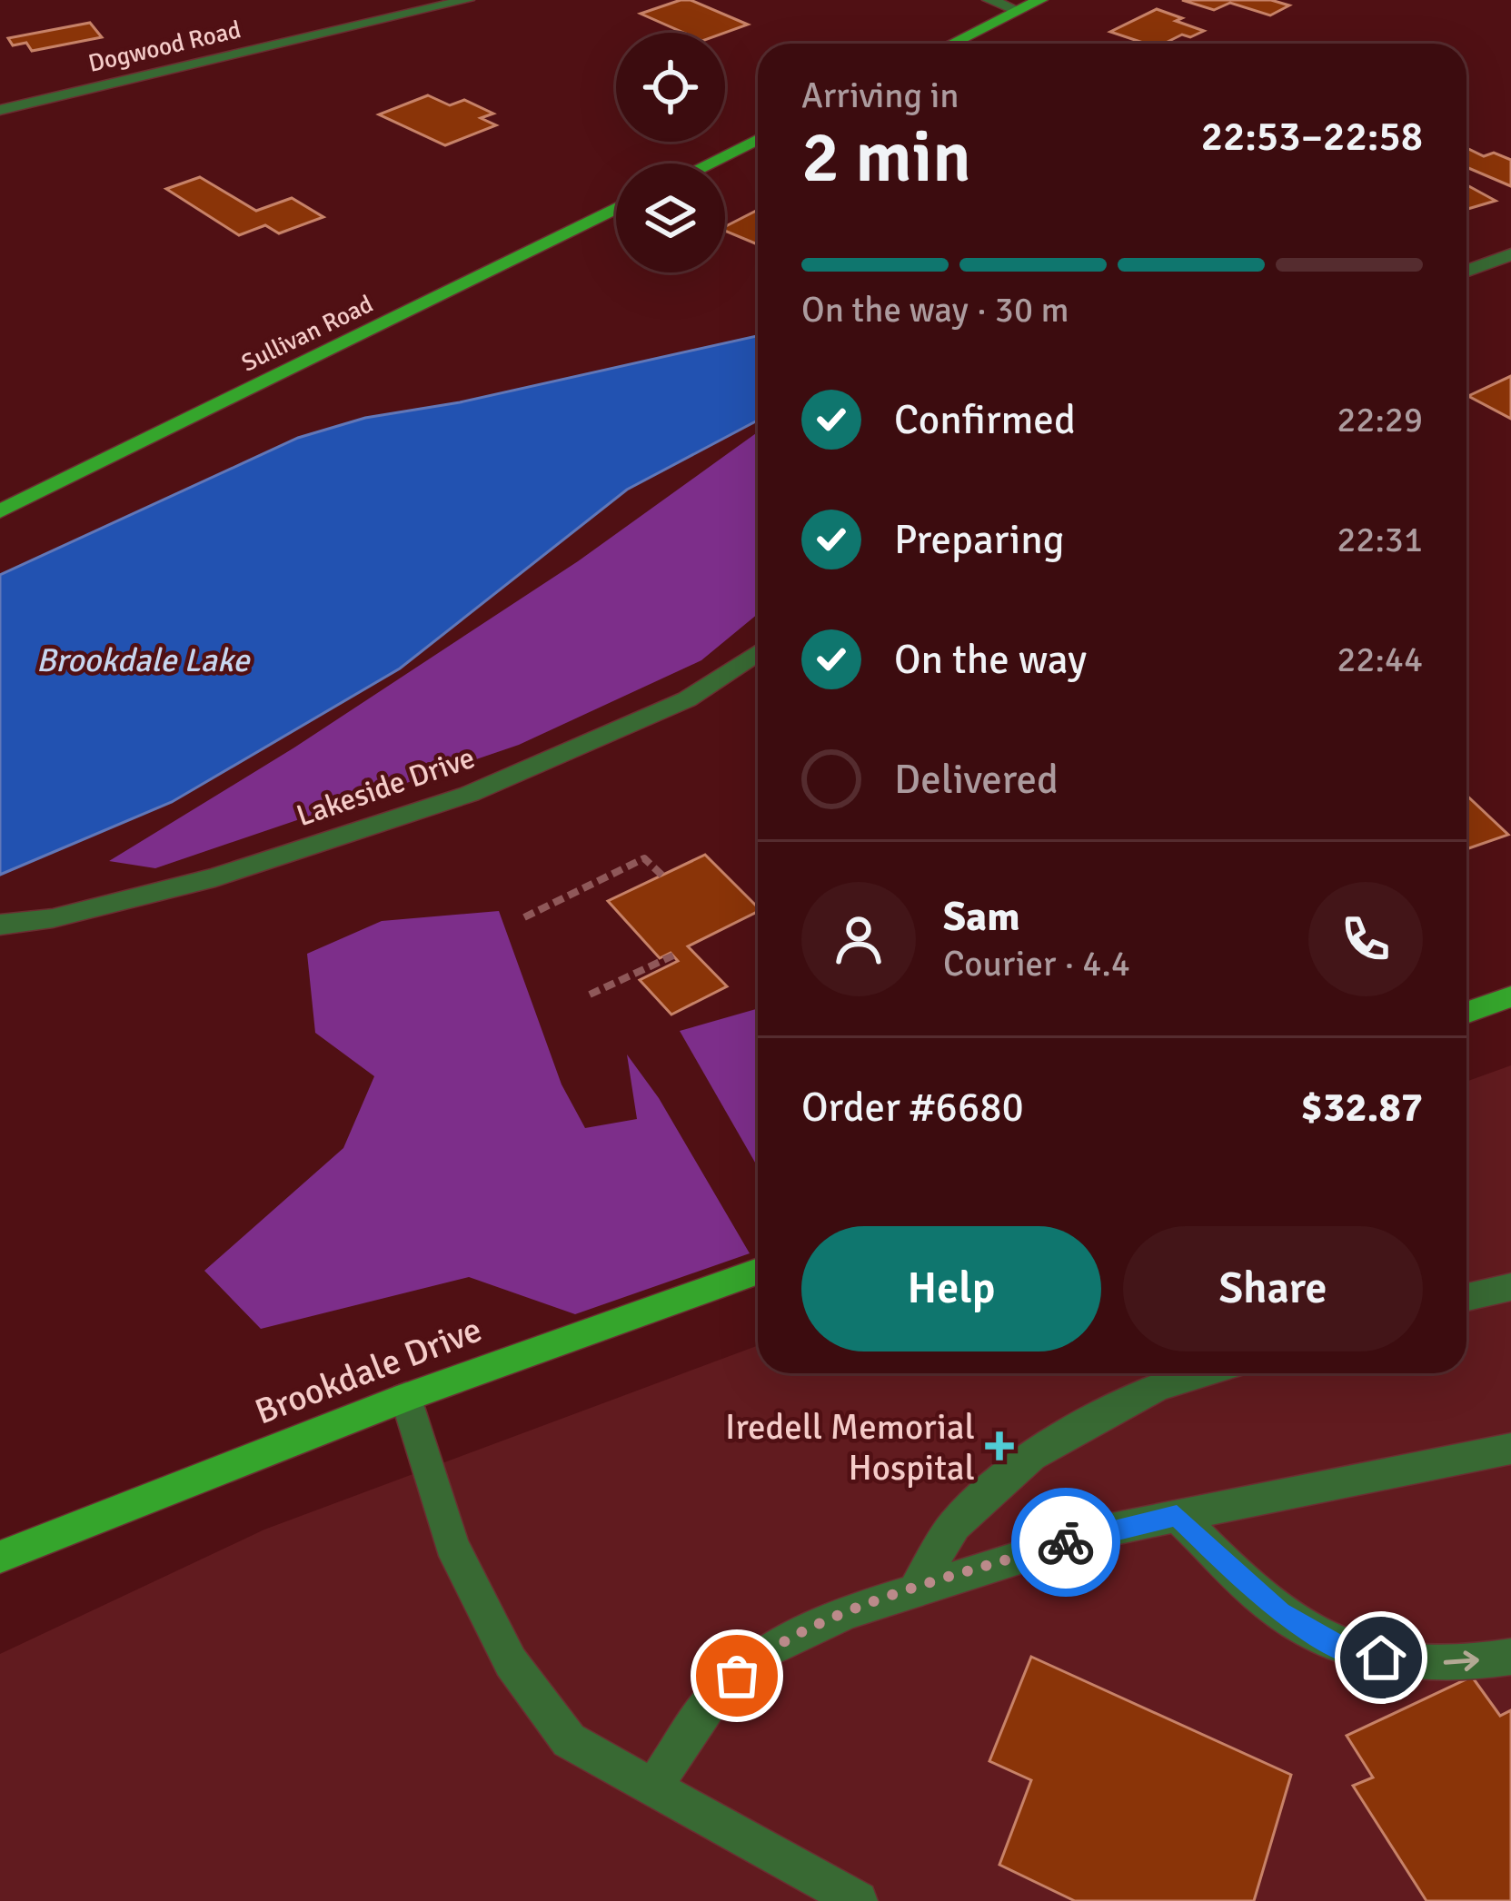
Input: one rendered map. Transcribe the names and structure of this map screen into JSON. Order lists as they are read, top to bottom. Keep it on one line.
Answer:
{"streets":{"main road":["Sullivan Road","Brookdale Drive"],"street":["Dogwood Road","Lakeside Drive"]},"water":["Brookdale Lake"],"places":{"health":["Iredell Memorial Hospital"]},"page":{"heading":["2 min","Arriving in","22:53–22:58"],"panel":["Sam","Courier · 4.4","Order #6680","$32.87"],"bar":"On the way · 30 m","list":[["Confirmed","22:29"],["Preparing","22:31"],["On the way","22:44"],"Delivered"],"buttons":["Help","Share"]}}
